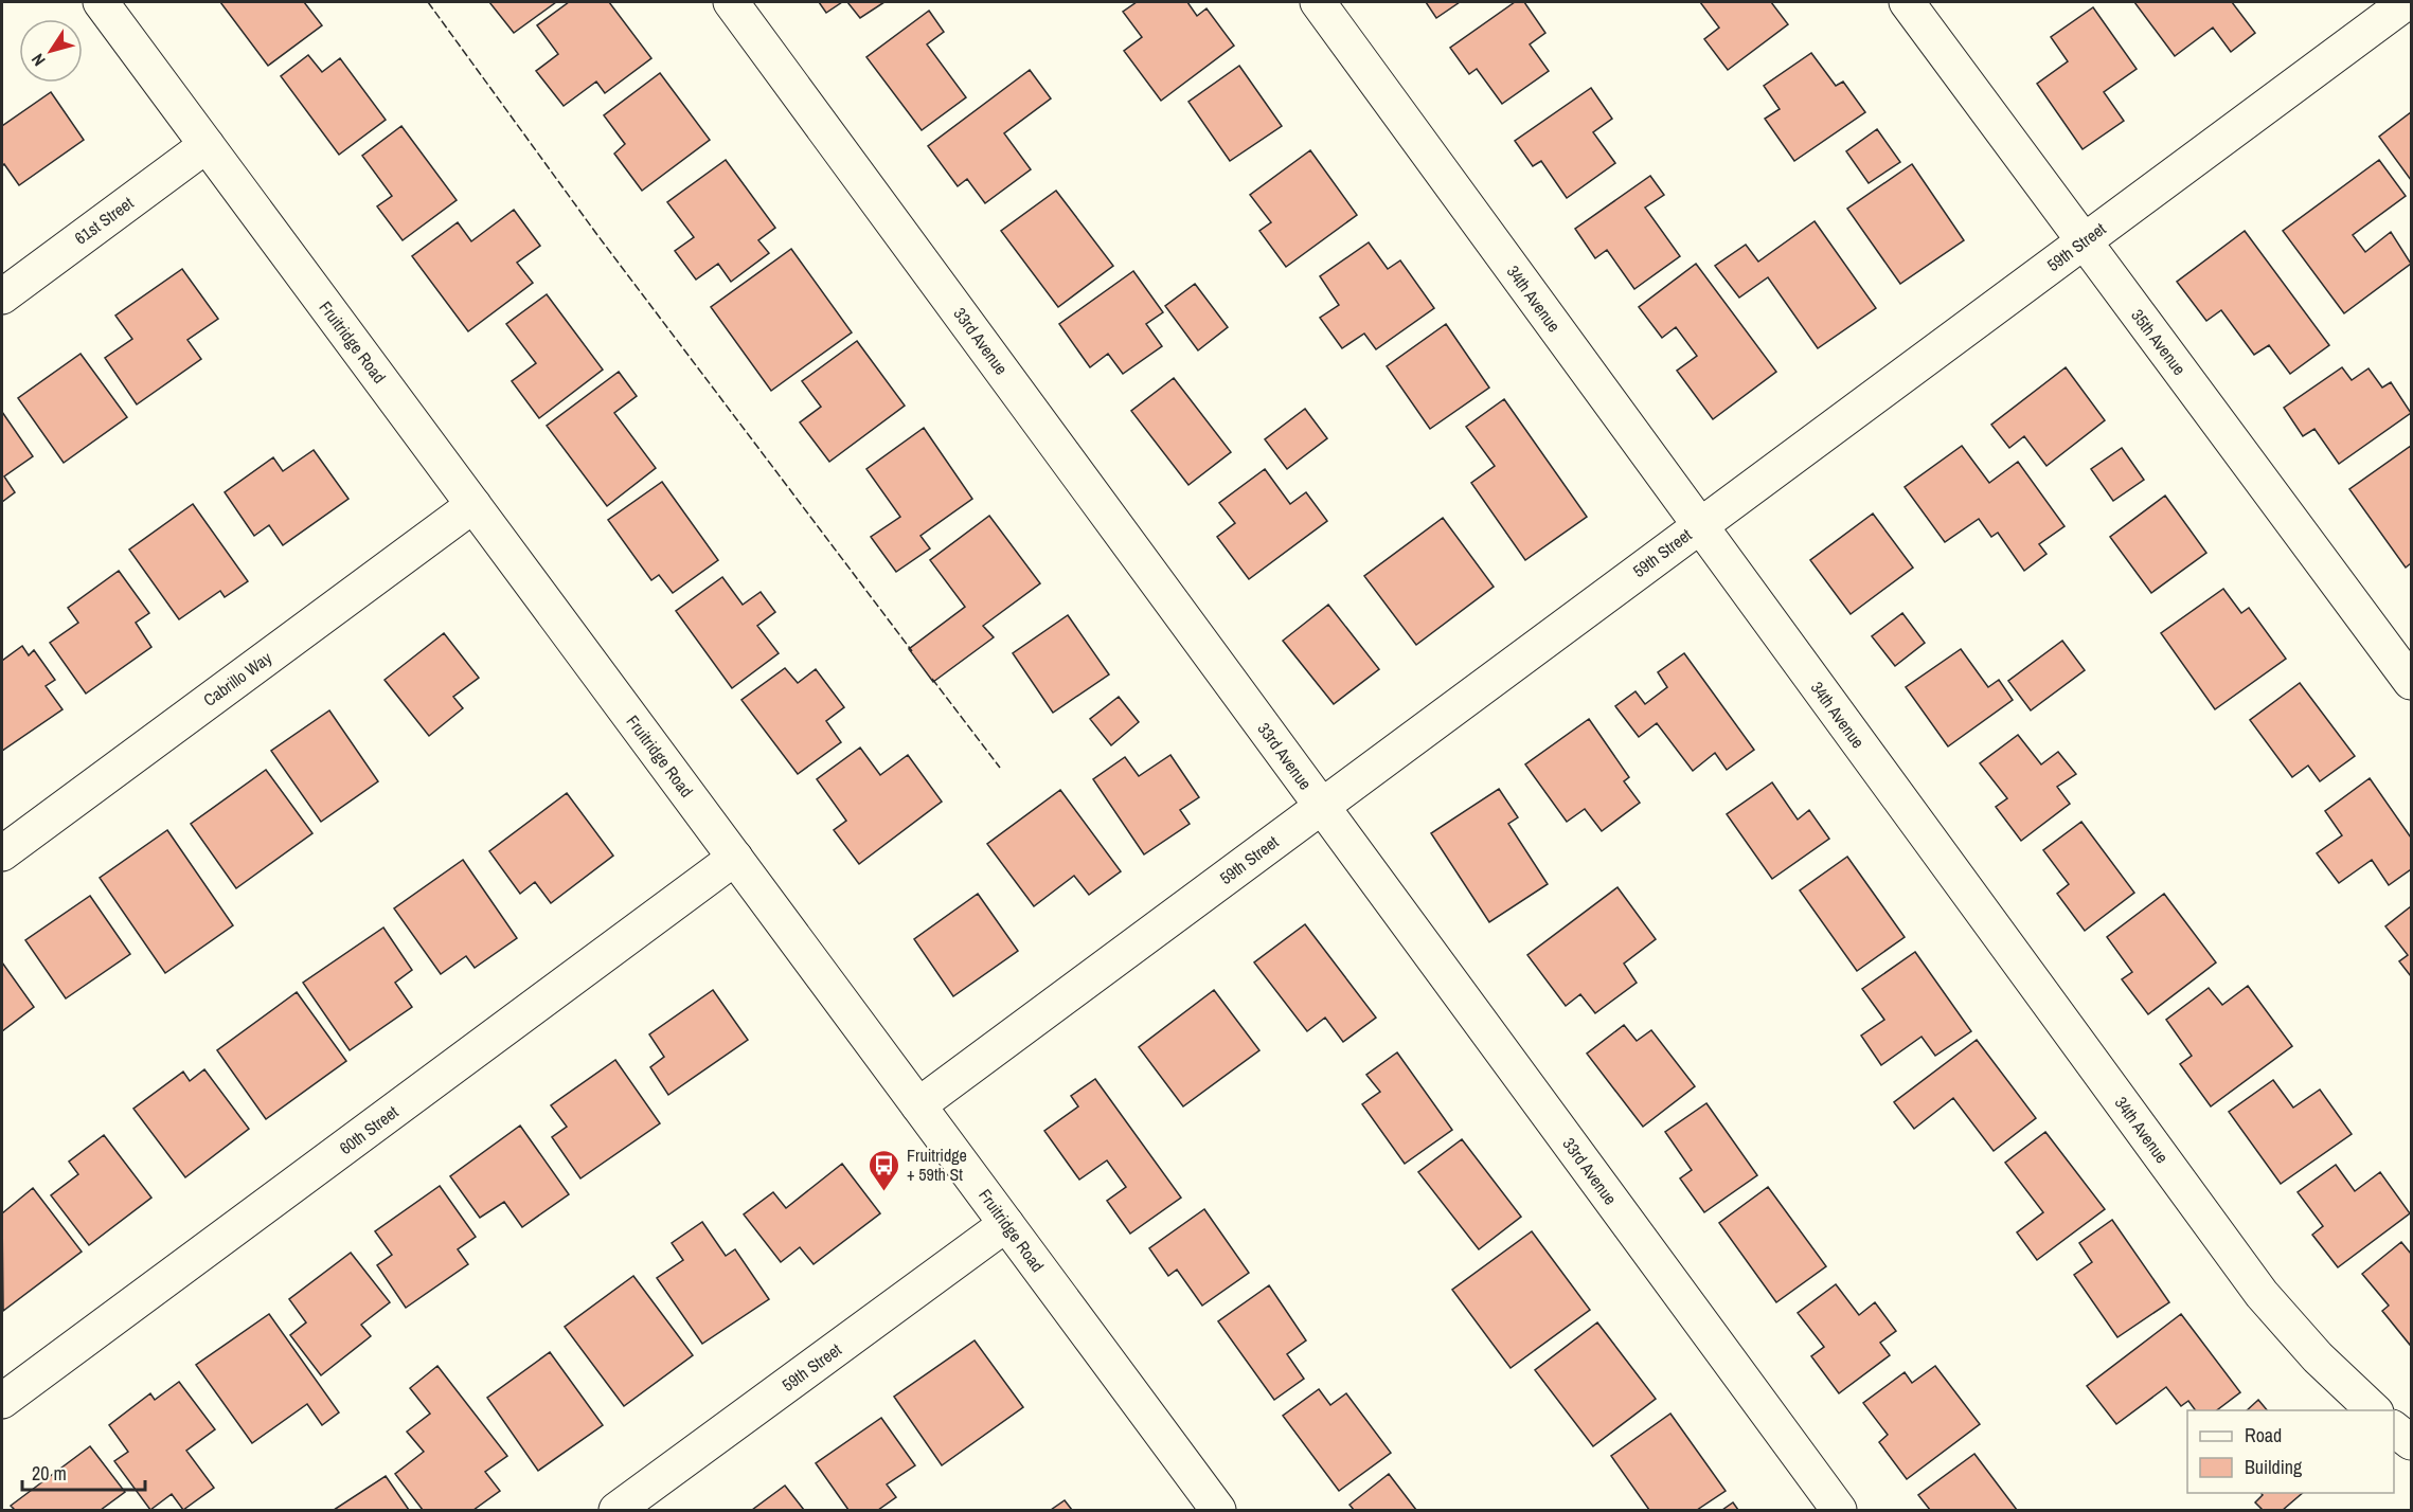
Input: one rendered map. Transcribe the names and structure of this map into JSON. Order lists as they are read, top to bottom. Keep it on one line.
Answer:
{"streets":{"street":["61st Street","59th Street","34th Avenue","33rd Avenue","Fruitridge Road","35th Avenue","Cabrillo Way","60th Street"]},"crossings":[["61st Street","Fruitridge Road"],["59th Street","34th Avenue"],["59th Street","33rd Avenue"],["59th Street","Fruitridge Road"],["59th Street","35th Avenue"],["Fruitridge Road","Cabrillo Way"],["Fruitridge Road","60th Street"]],"places":{"bus stop":["Fruitridge + 59th St"]},"legend":["Road","Building"],"scale_bar":"20 m","north":"bottom left"}
